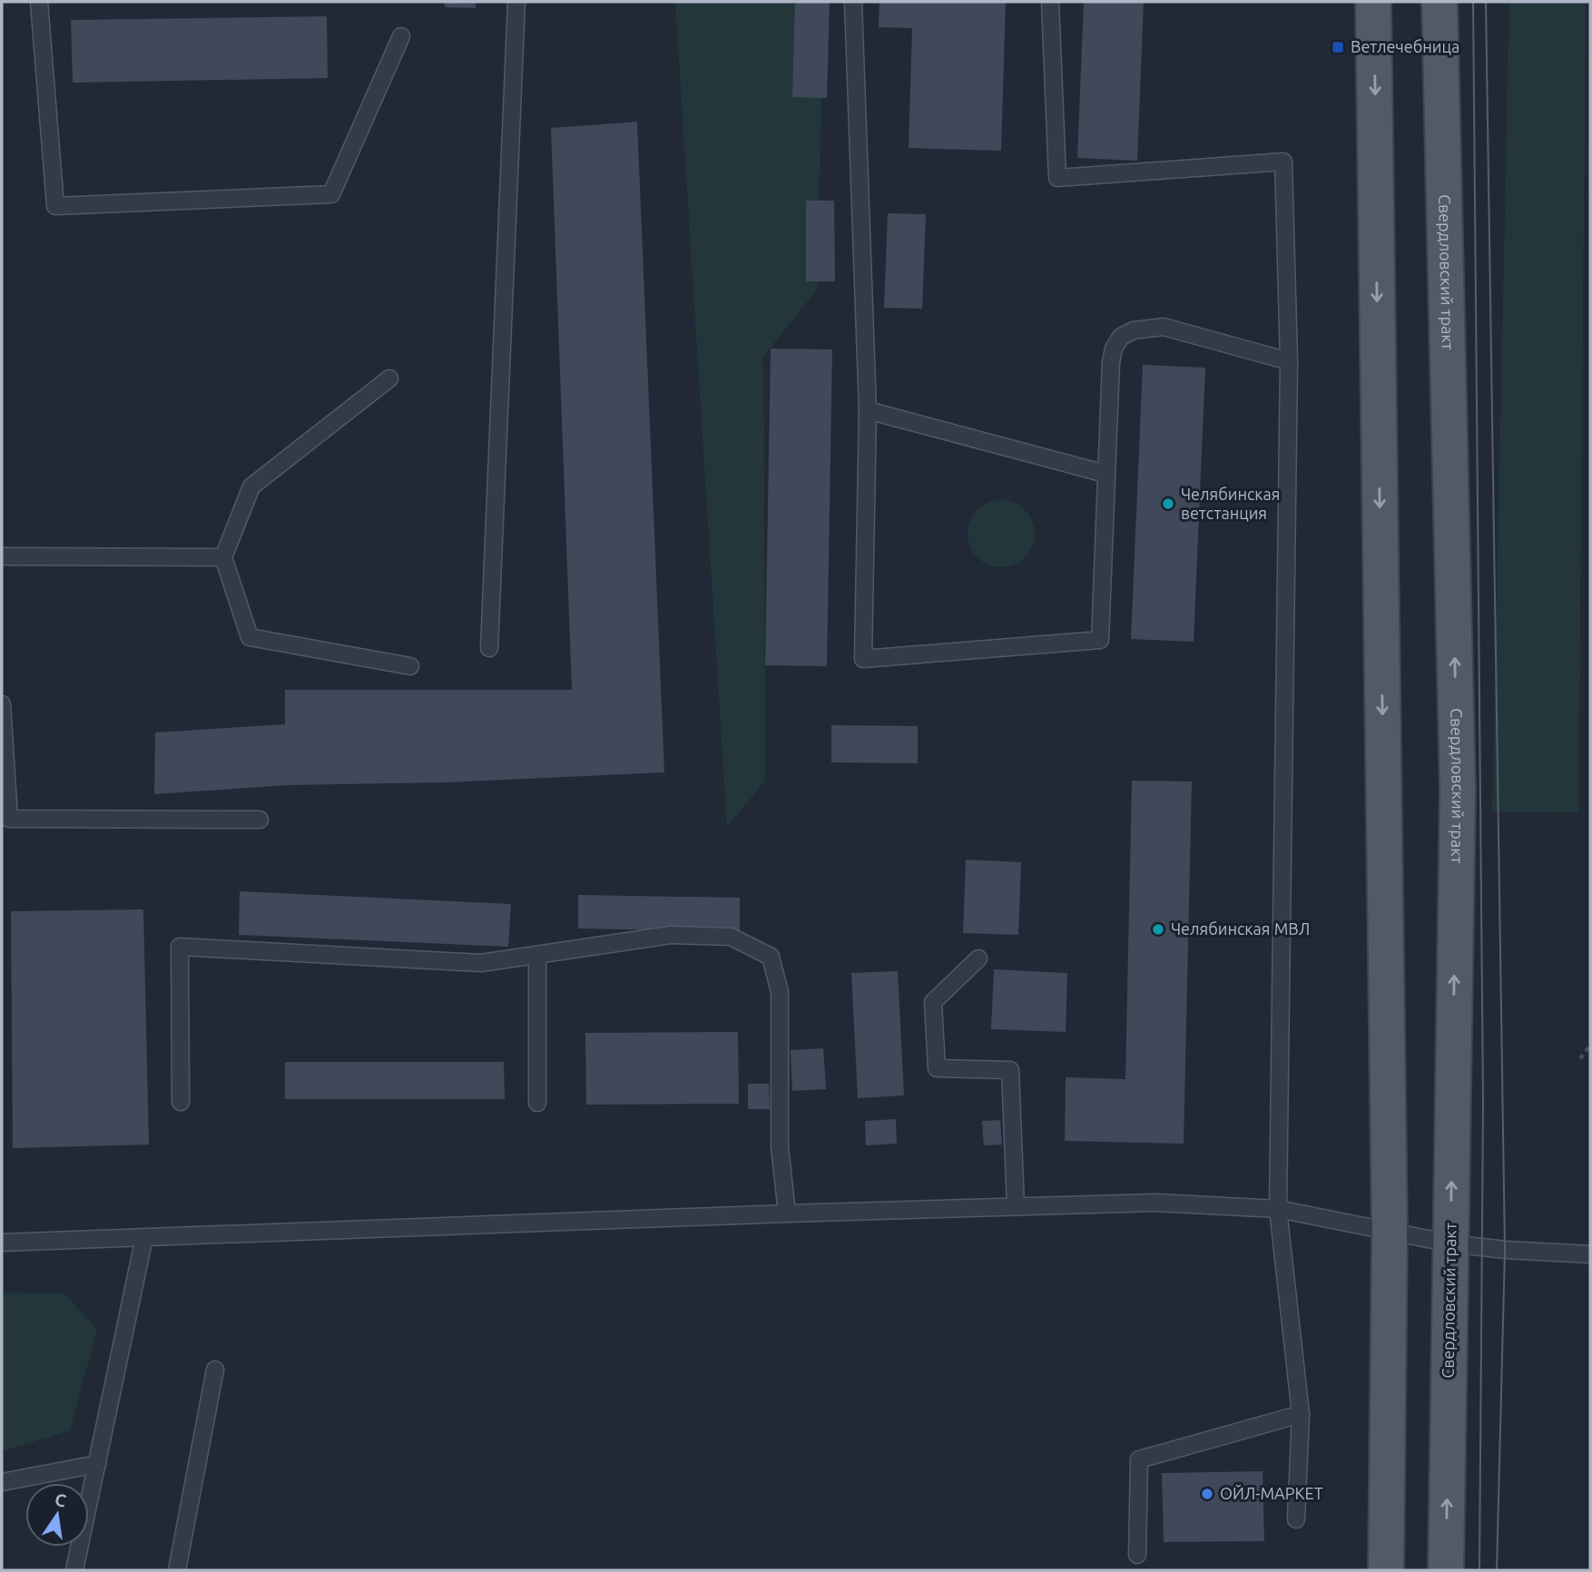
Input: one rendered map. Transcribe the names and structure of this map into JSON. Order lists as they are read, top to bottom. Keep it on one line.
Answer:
{"streets":{"main road":["Свердловский тракт"]},"places":{"transit":["Ветлечебница"],"other":["Челябинская ветстанция","Челябинская МВЛ","ОЙЛ-МАРКЕТ"]},"north":"top"}
